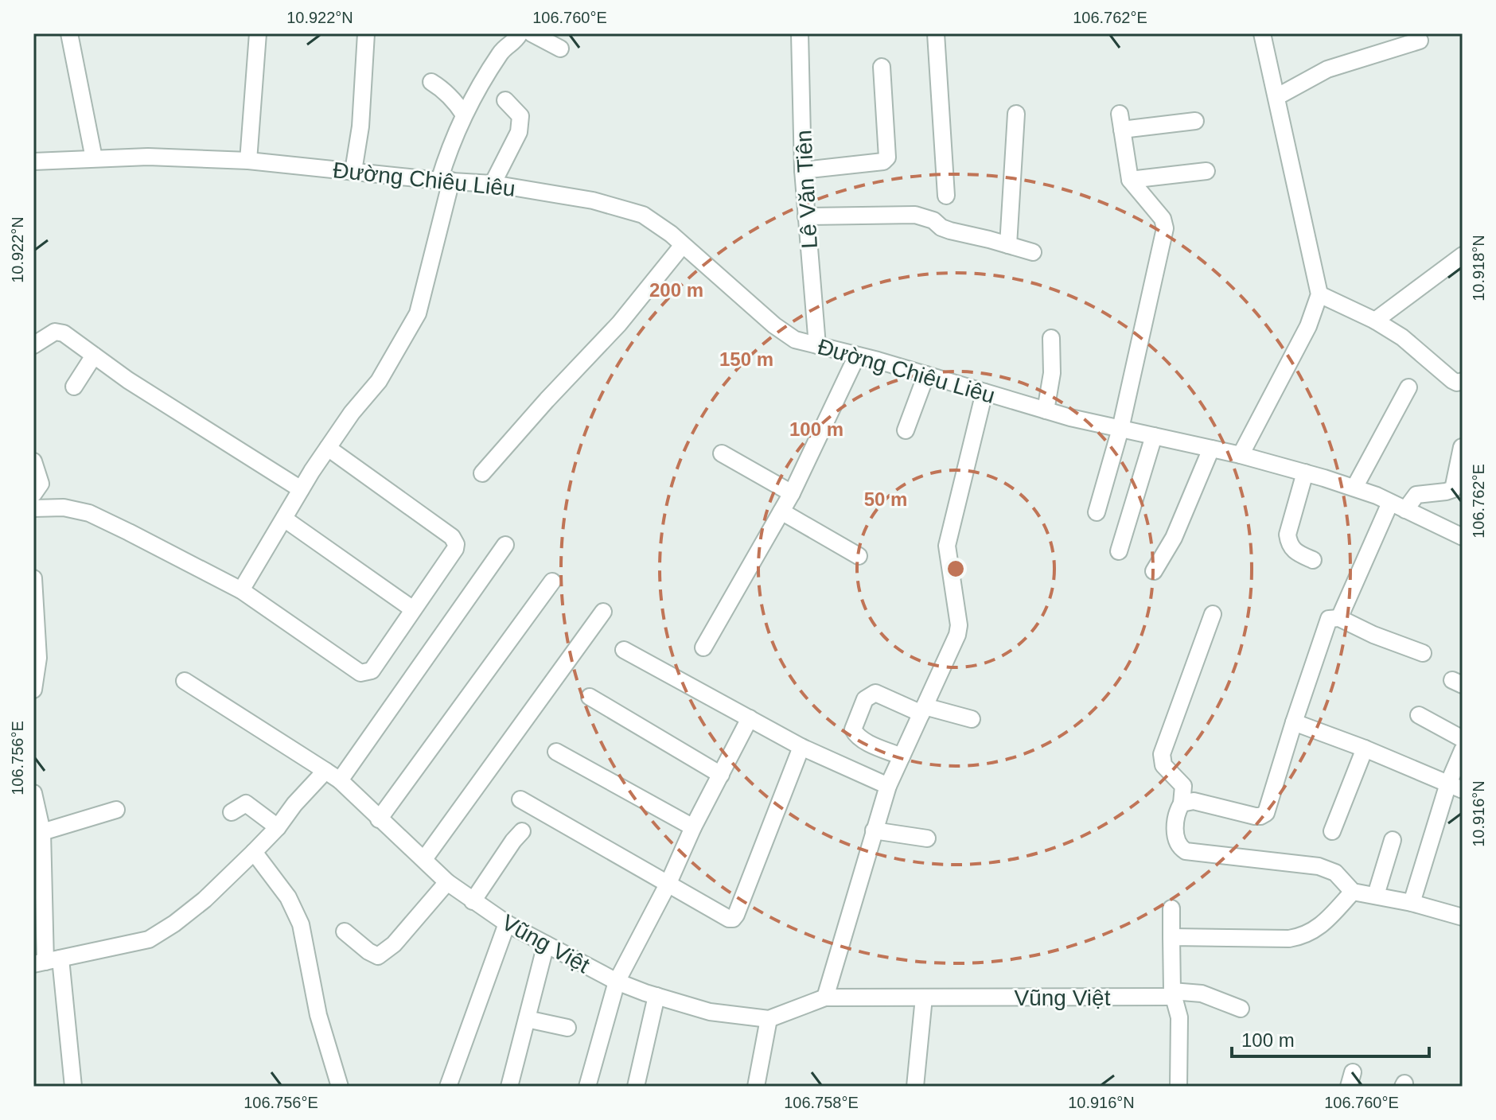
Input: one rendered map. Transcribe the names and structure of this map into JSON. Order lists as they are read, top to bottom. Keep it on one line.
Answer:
{"streets":{"street":["Đường Chiêu Liêu","Lê Văn Tiên","Vũng Việt"]},"crossings":[["Đường Chiêu Liêu","Lê Văn Tiên"]],"scale_bar":"100 m","coordinates":["10.922°N","106.760°E","106.762°E","10.918°N","106.756°E","10.916°N","106.758°E"],"rings":["200 m","150 m","100 m","50 m"]}
